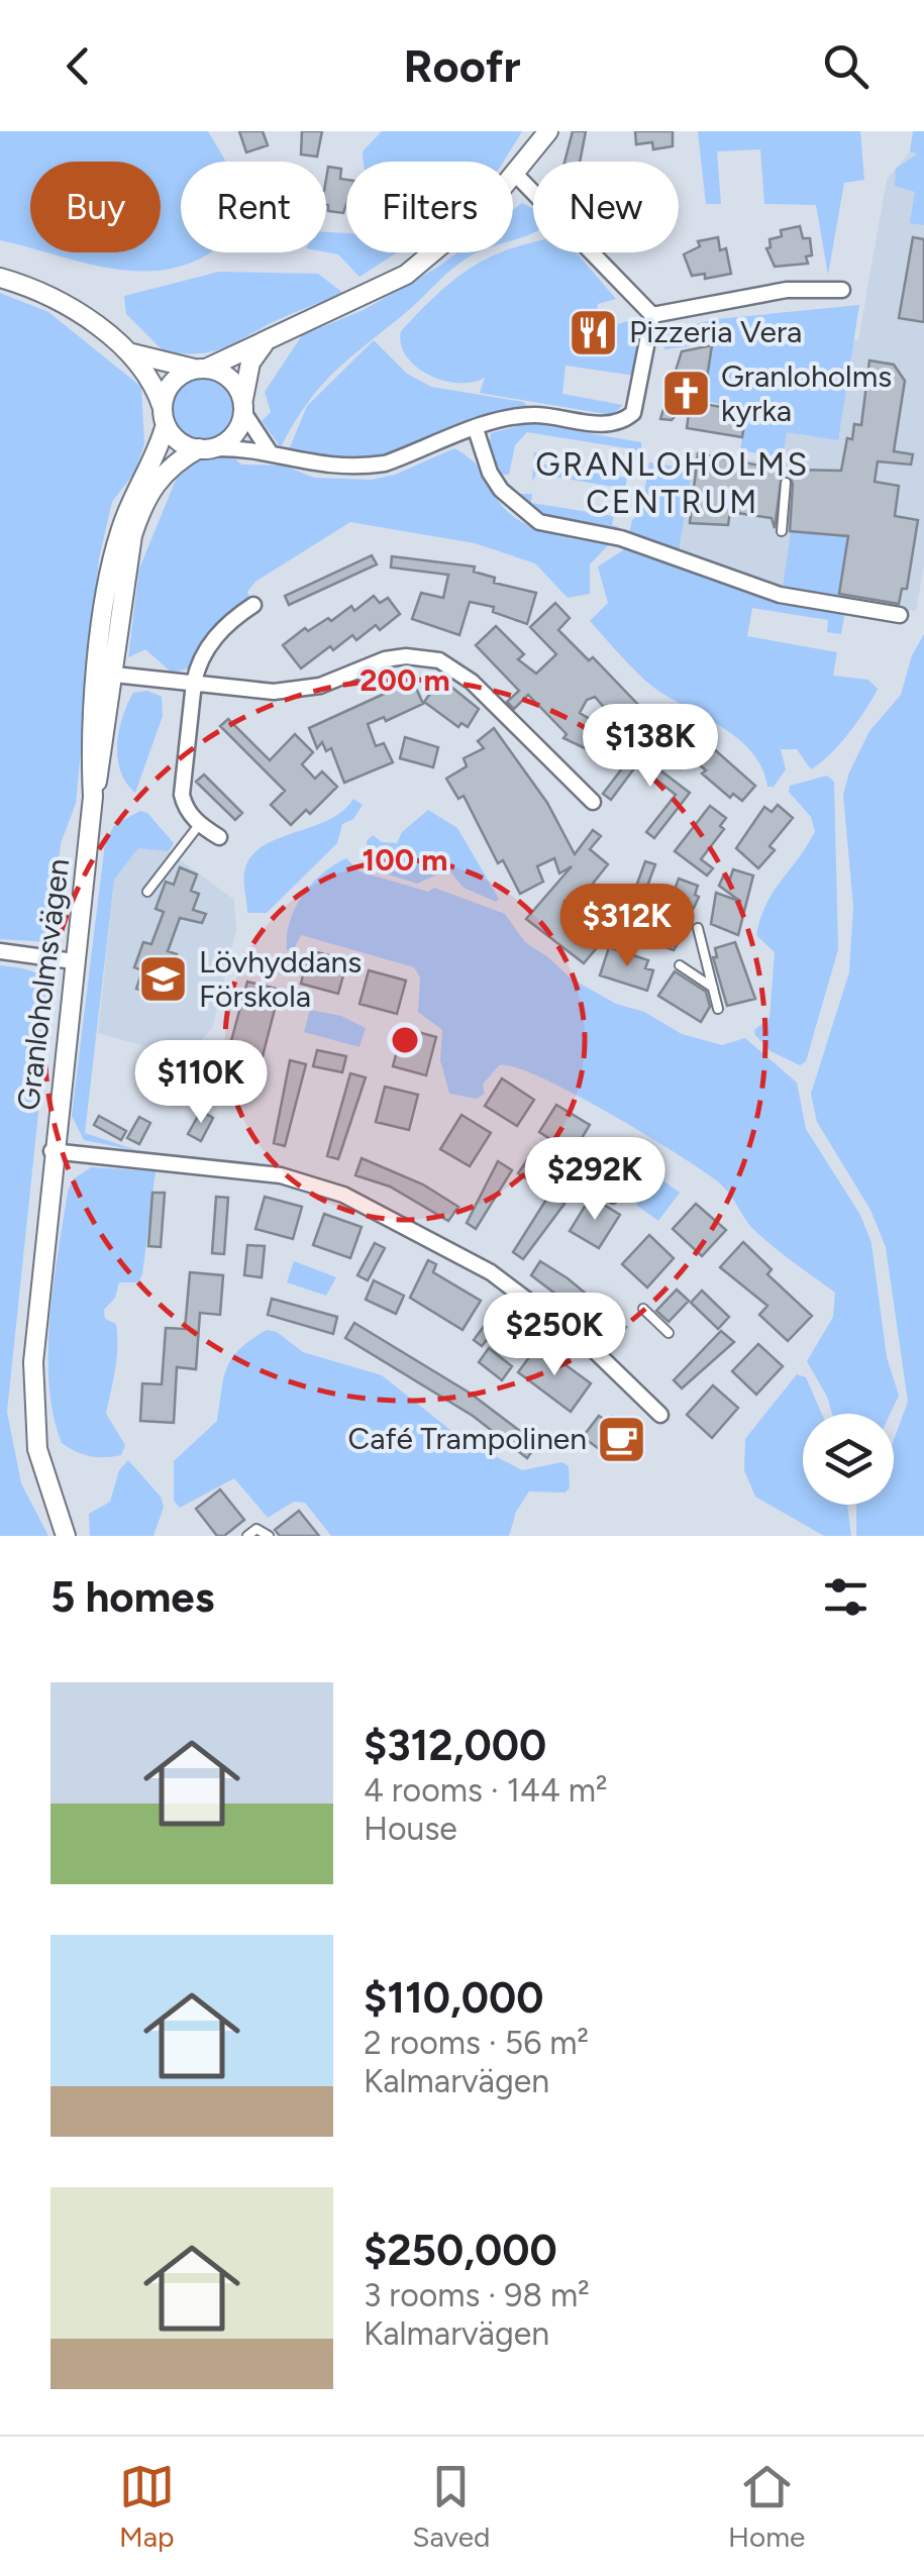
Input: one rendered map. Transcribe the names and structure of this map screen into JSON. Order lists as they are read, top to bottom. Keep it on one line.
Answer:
{"streets":{"street":["Granloholmsvägen"]},"districts":["GRANLOHOLMS CENTRUM"],"places":{"restaurant":["Pizzeria Vera"],"church":["Granloholms kyrka"],"school or university":["Lövhyddans Förskola"],"cafe":["Café Trampolinen"]},"page":{"header":"Roofr","chip":["Buy","Rent","Filters","New"],"price":["$138K","$312K","$110K","$292K","$250K"],"heading":"5 homes","list":[{"name":"$312,000","note":"4 rooms · 144 m² · House"},{"name":"$110,000","note":"2 rooms · 56 m² · Kalmarvägen"},{"name":"$250,000","note":"3 rooms · 98 m² · Kalmarvägen"}],"tabs":["Map","Saved","Home"]},"rings":["200 m","100 m"]}
